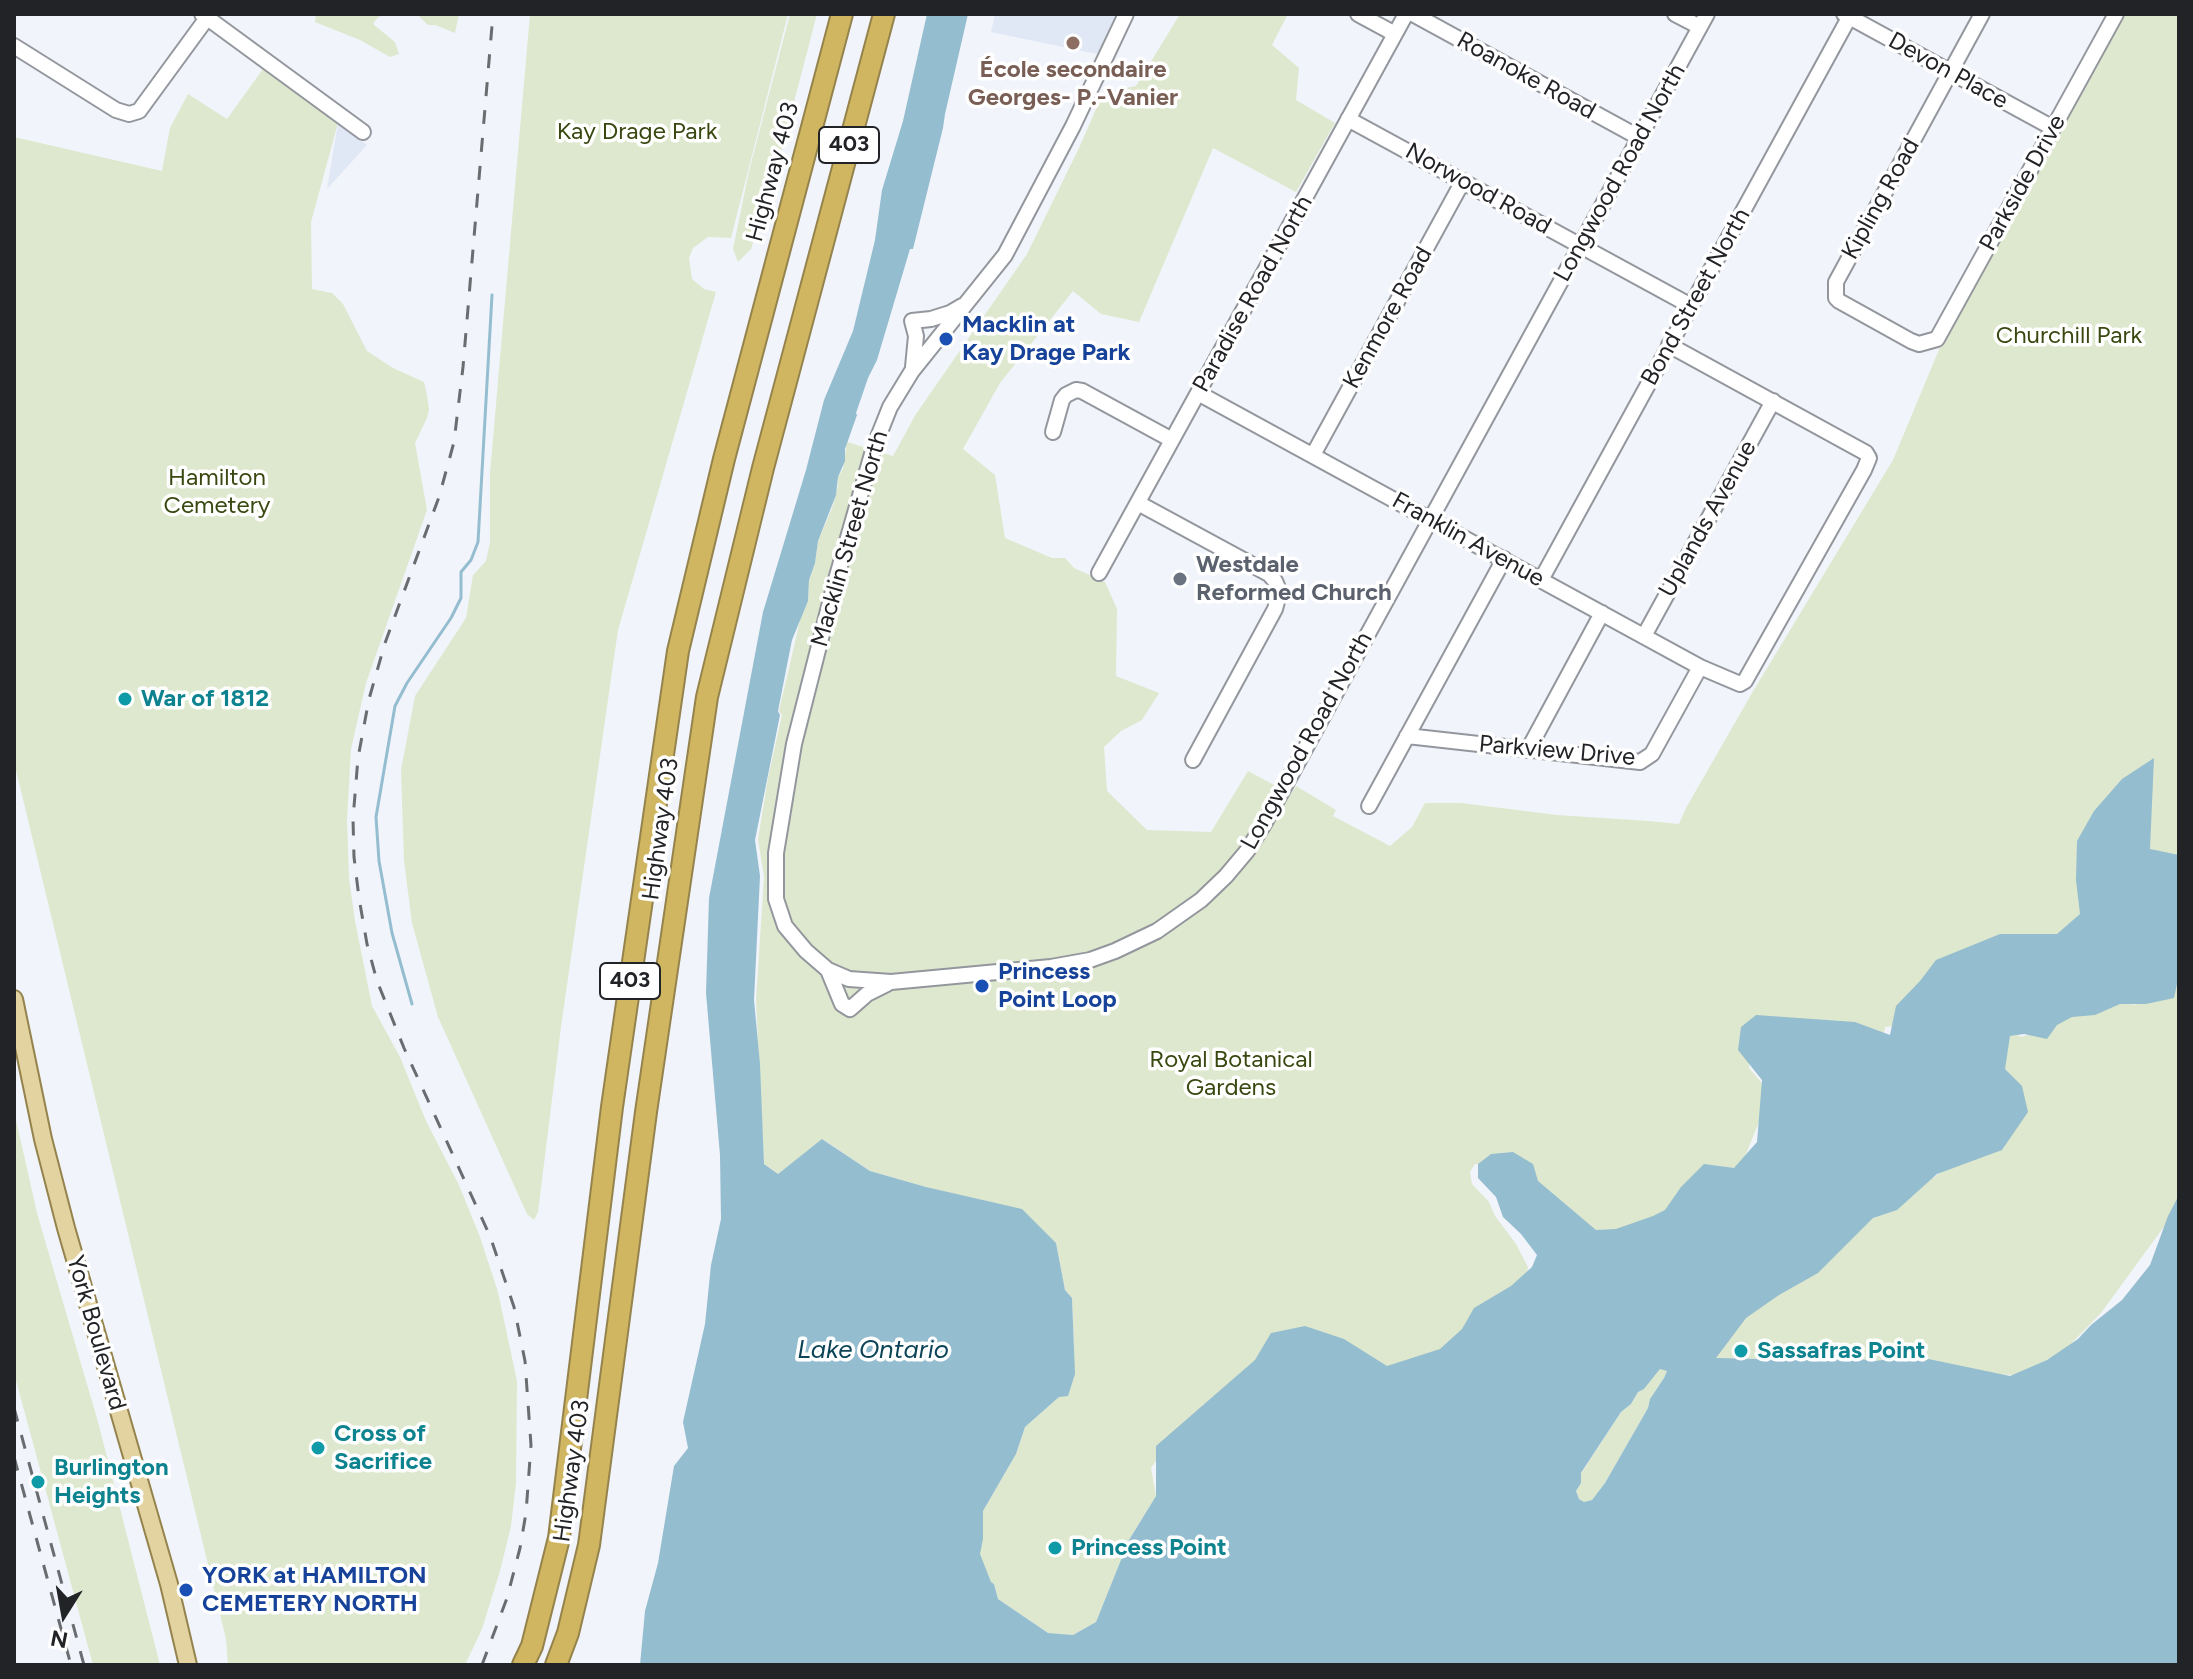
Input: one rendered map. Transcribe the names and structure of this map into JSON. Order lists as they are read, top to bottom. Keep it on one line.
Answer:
{"streets":{"highway":["403","Highway 403"],"main road":["York Boulevard"],"street":["Devon Place","Roanoke Road","Longwood Road North","Parkside Drive","Norwood Road","Kipling Road","Paradise Road North","Bond Street North","Kenmore Road","Uplands Avenue","Macklin Street North","Franklin Avenue","Parkview Drive"]},"crossings":[["Devon Place","Parkside Drive"],["Devon Place","Kipling Road"],["Devon Place","Bond Street North"],["Roanoke Road","Longwood Road North"],["Longwood Road North","Norwood Road"],["Longwood Road North","Macklin Street North"],["Longwood Road North","Franklin Avenue"],["Parkside Drive","Kipling Road"],["Norwood Road","Paradise Road North"],["Norwood Road","Bond Street North"],["Norwood Road","Kenmore Road"],["Paradise Road North","Franklin Avenue"],["Bond Street North","Franklin Avenue"],["Kenmore Road","Franklin Avenue"],["Uplands Avenue","Franklin Avenue"],["Franklin Avenue","Parkview Drive"]],"water":["Lake Ontario"],"parks":["Kay Drage Park","Churchill Park","Hamilton Cemetery","Royal Botanical Gardens"],"places":["École secondaire Georges- P.-Vanier","Macklin at Kay Drage Park","Westdale Reformed Church","War of 1812","Princess Point Loop","Sassafras Point","Cross of Sacrifice","Burlington Heights","Princess Point","YORK at HAMILTON CEMETERY NORTH"],"north":"bottom"}
